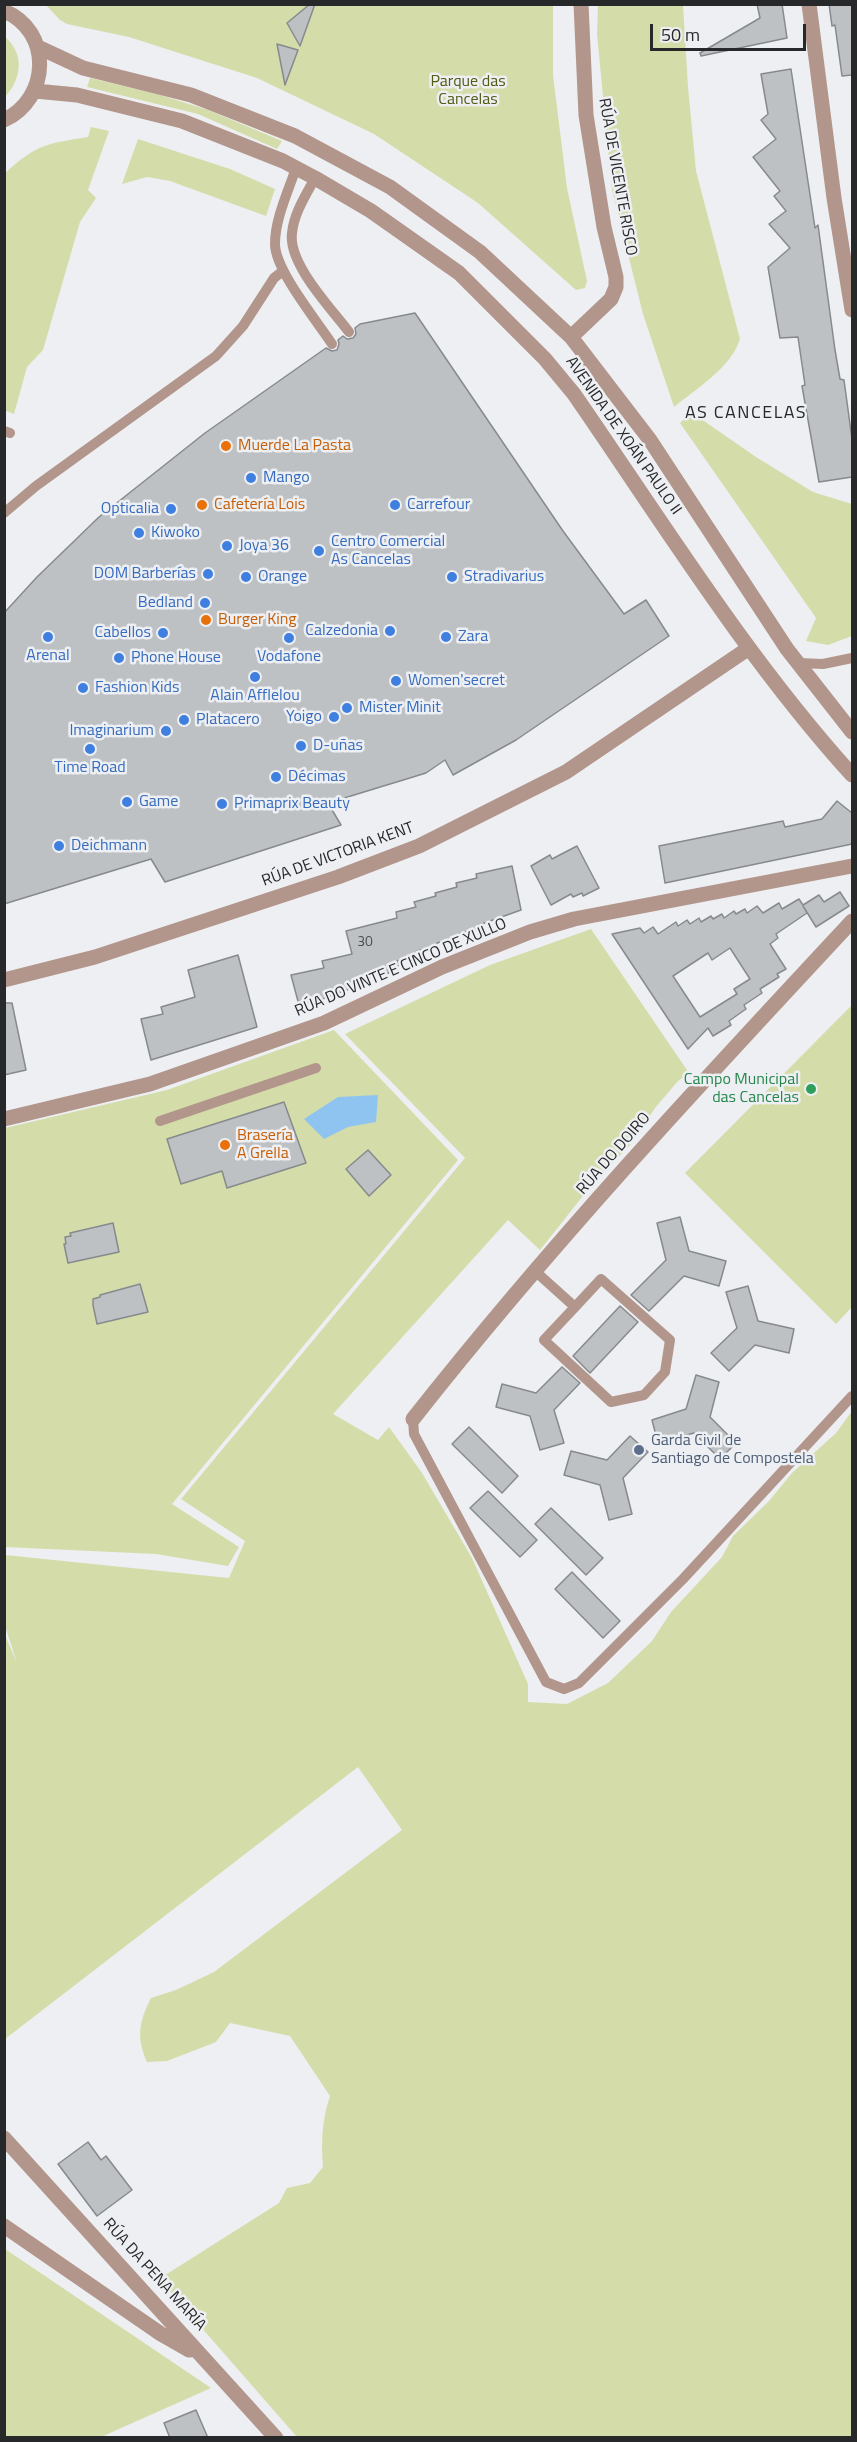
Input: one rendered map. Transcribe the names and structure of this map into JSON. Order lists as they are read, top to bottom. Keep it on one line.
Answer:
{"streets":{"street":["RÚA DE VICENTE RISCO","AVENIDA DE XOÁN PAULO II","RÚA DE VICTORIA KENT","RÚA DO VINTE E CINCO DE XULLO","RÚA DO DOIRO","RÚA DA PENA MARÍA"]},"crossings":[["RÚA DE VICENTE RISCO","AVENIDA DE XOÁN PAULO II"],["AVENIDA DE XOÁN PAULO II","RÚA DE VICTORIA KENT"]],"districts":["AS CANCELAS"],"parks":["Parque das Cancelas"],"places":["Muerde La Pasta","Mango","Cafetería Lois","Carrefour","Opticalia","Kiwoko","Joya 36","Centro Comercial As Cancelas","DOM Barberías","Orange","Stradivarius","Bedland","Burger King","Calzedonia","Cabellos","Arenal","Zara","Vodafone","Phone House","Alain Afflelou","Women'secret","Fashion Kids","Mister Minit","Yoigo","Platacero","Imaginarium","D-uñas","Time Road","Décimas","Game","Primaprix Beauty","Deichmann","Campo Municipal das Cancelas","Brasería A Grella","Garda Civil de Santiago de Compostela"],"house_numbers":["30"],"scale_bar":"50 m"}
